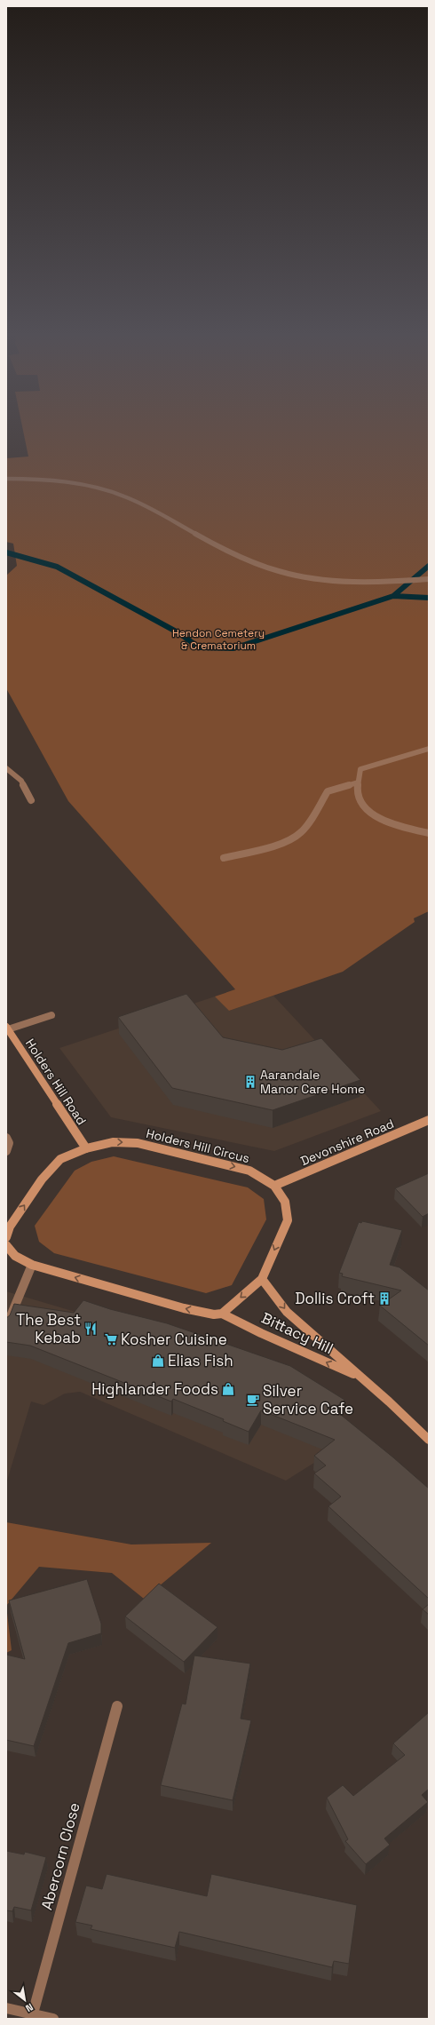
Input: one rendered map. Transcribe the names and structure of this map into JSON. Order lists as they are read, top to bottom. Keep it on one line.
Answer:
{"streets":{"main road":["Holders Hill Road","Devonshire Road","Holders Hill Circus","Bittacy Hill"],"street":["Abercorn Close"]},"crossings":[["Holders Hill Road","Holders Hill Circus"],["Devonshire Road","Holders Hill Circus"],["Holders Hill Circus","Bittacy Hill"]],"parks":["Hendon Cemetery & Crematorium"],"places":{"building":["Aarandale Manor Care Home","Dollis Croft"],"restaurant":["The Best Kebab"],"supermarket":["Kosher Cuisine"],"shop":["Elias Fish","Highlander Foods"],"cafe":["Silver Service Cafe"]},"north":"bottom right"}
